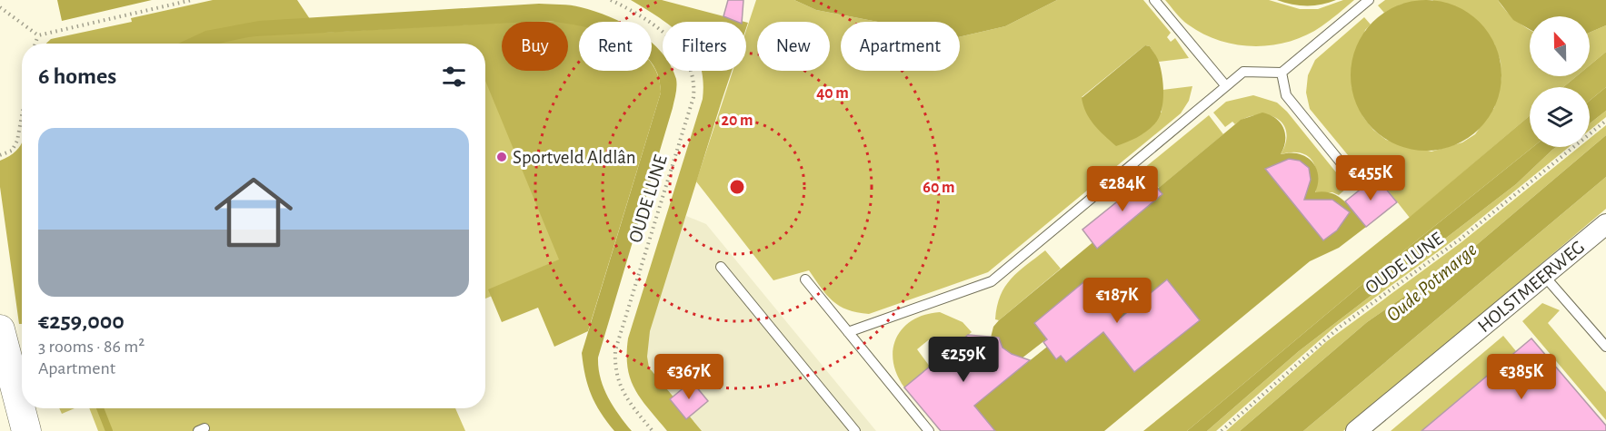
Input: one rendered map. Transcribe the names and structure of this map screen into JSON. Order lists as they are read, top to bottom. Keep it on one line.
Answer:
{"streets":{"street":["HOLSTMEERWEG"],"path":["OUDE LUNE"]},"water":["Oude Potmarge"],"places":["Sportveld Aldlân"],"north":"top","page":{"chip":["Buy","Rent","Filters","New","Apartment"],"heading":"6 homes","list":[{"name":"€259,000","note":"3 rooms · 86 m² · Apartment"}],"price":["€455K","€284K","€187K","€259K","€367K","€385K"]},"rings":["40 m","20 m","60 m"]}
